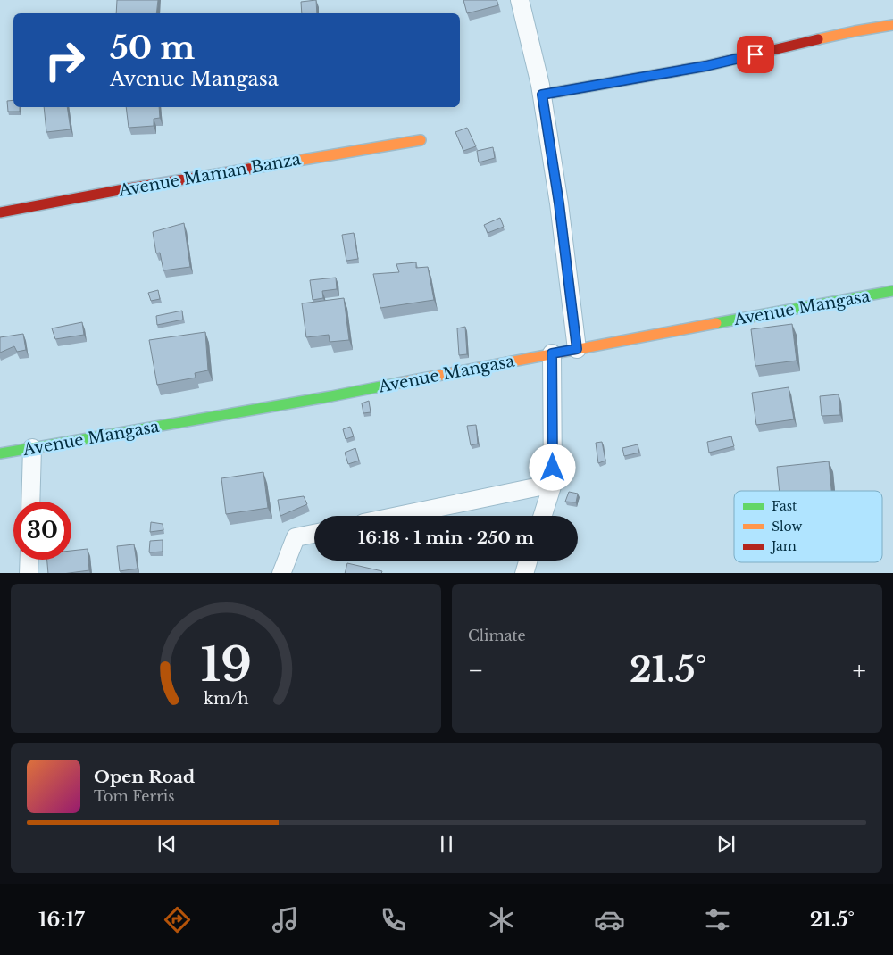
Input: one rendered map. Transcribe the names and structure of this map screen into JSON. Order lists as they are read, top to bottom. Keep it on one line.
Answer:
{"streets":{"street":["Avenue Maman Banza","Avenue Mangasa"]},"legend":["Fast","Slow","Jam"],"page":{"turn":["50 m","Avenue Mangasa"],"limit":"30","trip":"16:18 · 1 min · 250 m","tile":"Climate","heat":["−","21.5°","+"],"song":["Open Road","Tom Ferris"],"tabs":["16:17","21.5°"],"gauge":["19","km/h"]}}
